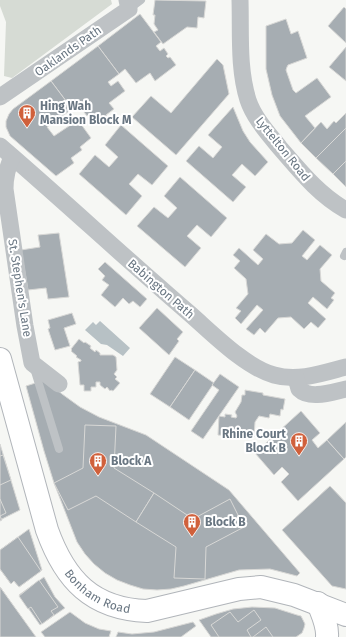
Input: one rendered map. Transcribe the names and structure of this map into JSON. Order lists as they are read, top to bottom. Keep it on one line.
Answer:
{"streets":{"main road":["Bonham Road"],"street":["Oaklands Path","Lyttelton Road","St. Stephen's Lane","Babington Path"]},"crossings":[["St. Stephen's Lane","Babington Path"]],"places":{"building":["Hing Wah Mansion Block M","Rhine Court Block B","Block A","Block B"]}}
